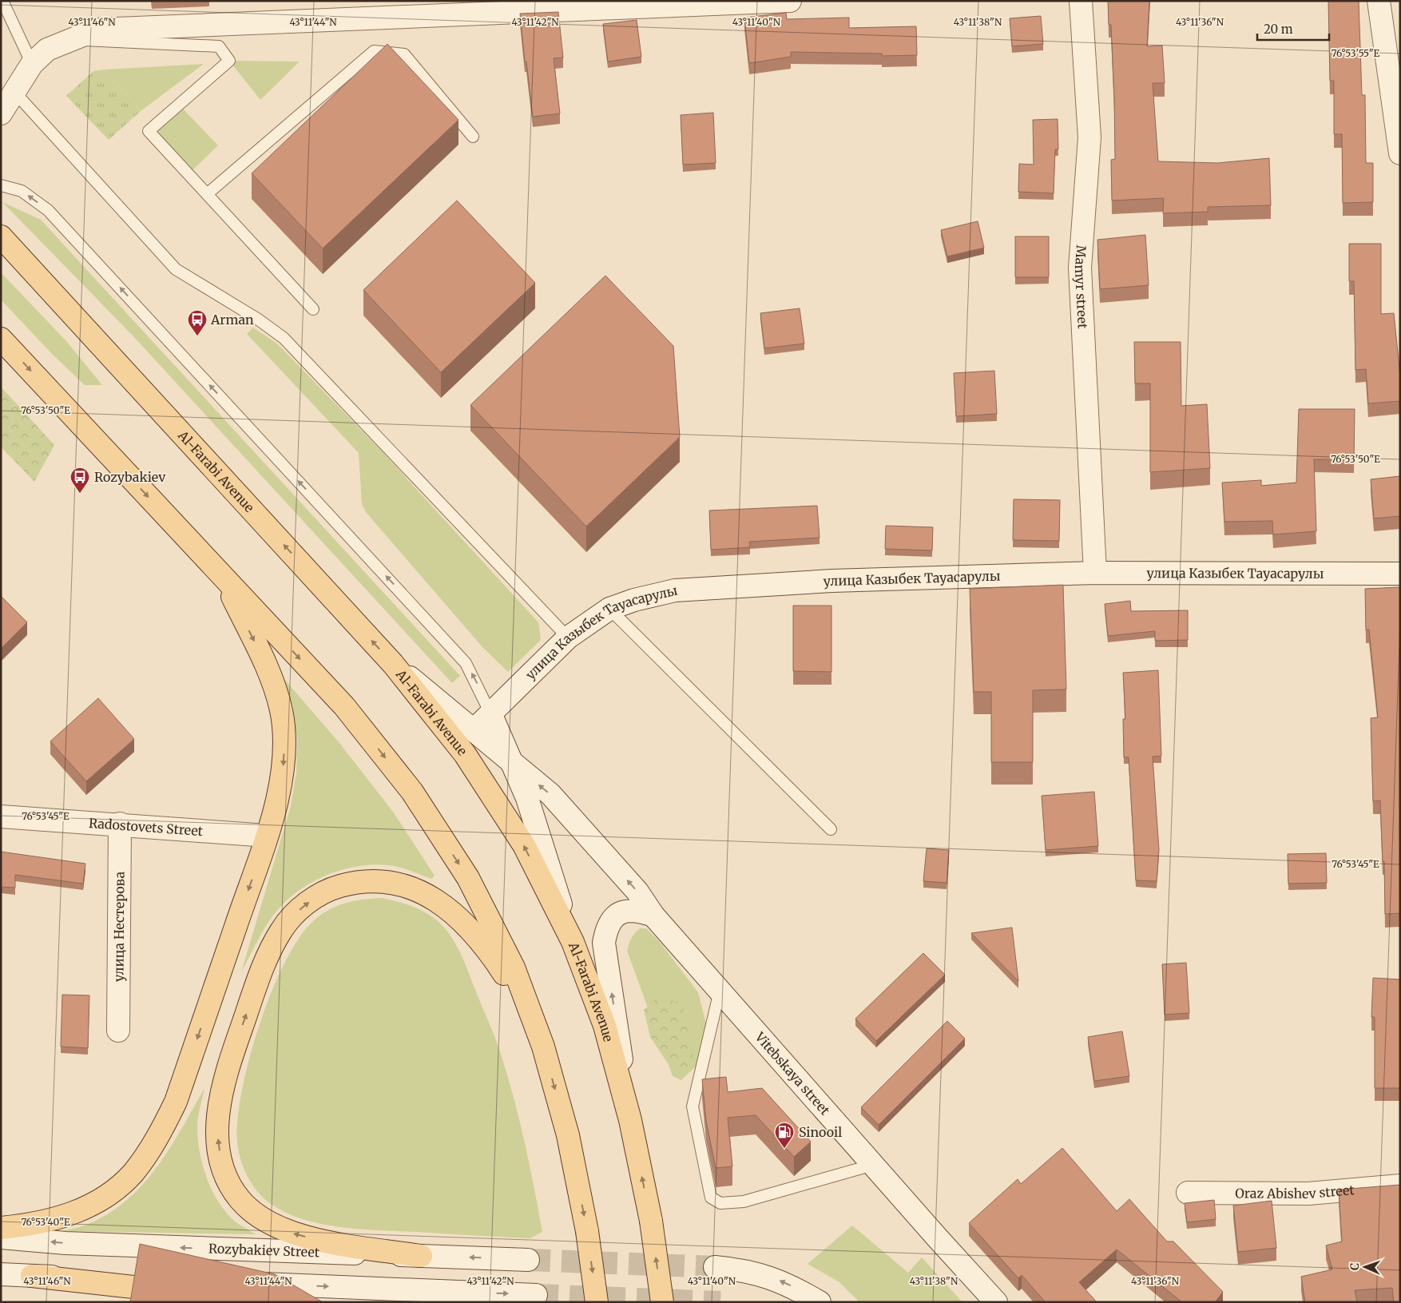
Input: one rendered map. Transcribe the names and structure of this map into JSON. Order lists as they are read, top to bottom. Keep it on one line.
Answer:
{"streets":{"main road":["Al-Farabi Avenue"],"street":["Mamyr street","улица Казыбек Тауасарулы","Radostovets Street","улица Нестерова","Vitebskaya street","Oraz Abishev street","Rozybakiev Street"]},"crossings":[["Mamyr street","улица Казыбек Тауасарулы"],["Al-Farabi Avenue","Vitebskaya street"],["улица Казыбек Тауасарулы","Vitebskaya street"],["Radostovets Street","улица Нестерова"]],"places":{"bus stop":["Arman","Rozybakiev"],"fuel station":["Sinooil"]},"scale_bar":"20 m","north":"left","coordinates":["43°11'46\"N","43°11'44\"N","43°11'42\"N","43°11'40\"N","43°11'38\"N","43°11'36\"N","76°53'55\"E","76°53'50\"E","76°53'45\"E","76°53'40\"E"]}
